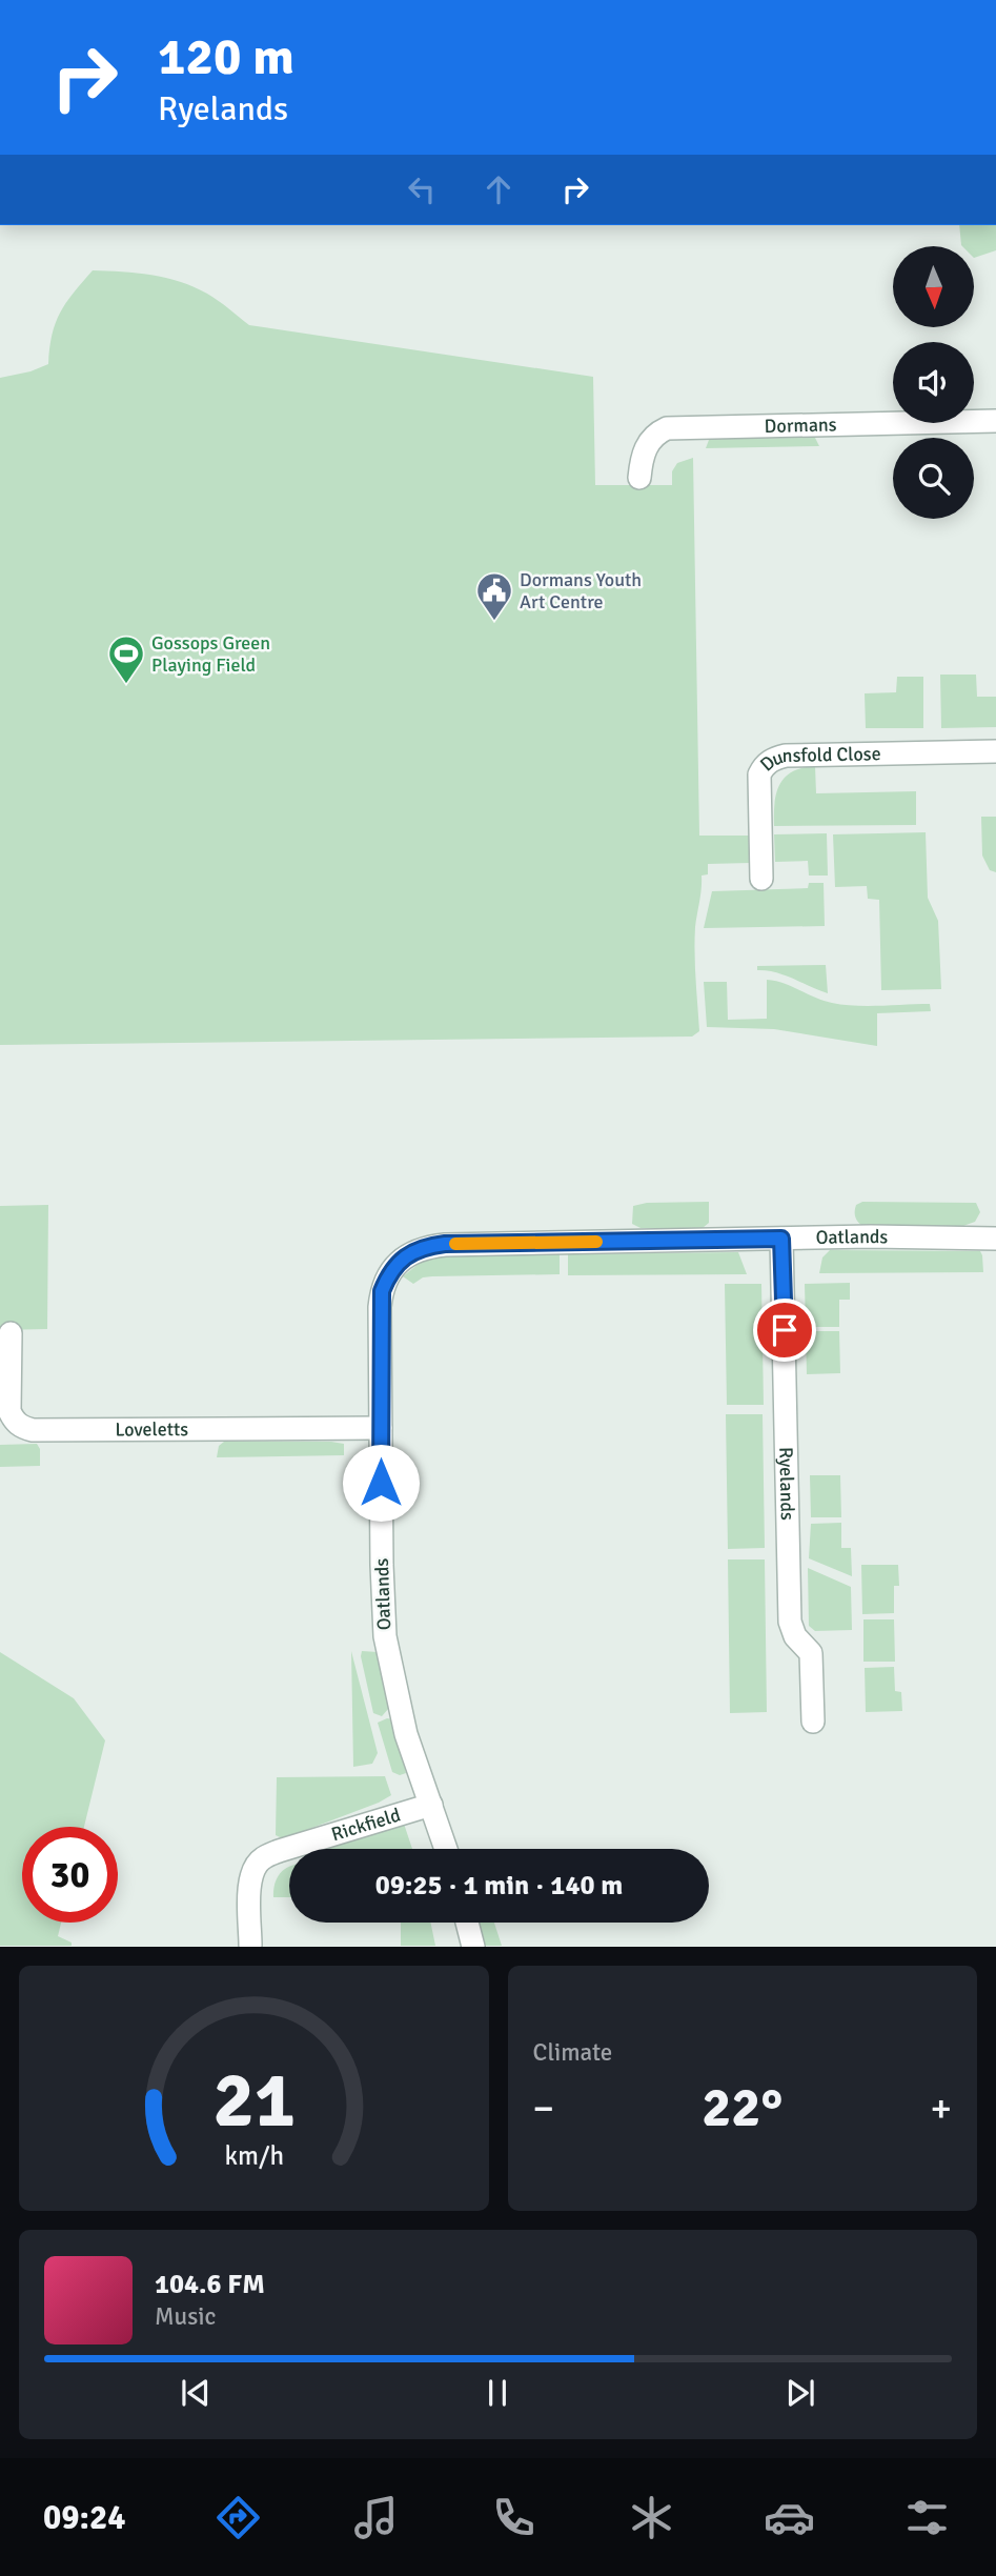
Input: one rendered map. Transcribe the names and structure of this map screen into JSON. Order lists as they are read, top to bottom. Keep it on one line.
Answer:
{"streets":{"street":["Dormans","Dunsfold Close","Oatlands","Loveletts","Ryelands","Rickfield"]},"crossings":[["Oatlands","Loveletts"],["Oatlands","Ryelands"],["Oatlands","Rickfield"]],"places":{"public building":["Dormans Youth Art Centre"],"sports":["Gossops Green Playing Field"]},"north":"bottom","page":{"turn":["120 m","Ryelands"],"limit":"30","trip":"09:25 · 1 min · 140 m","tile":"Climate","heat":["−","22°","+"],"song":["104.6 FM","Music"],"tabs":"09:24","gauge":["21","km/h"]}}
